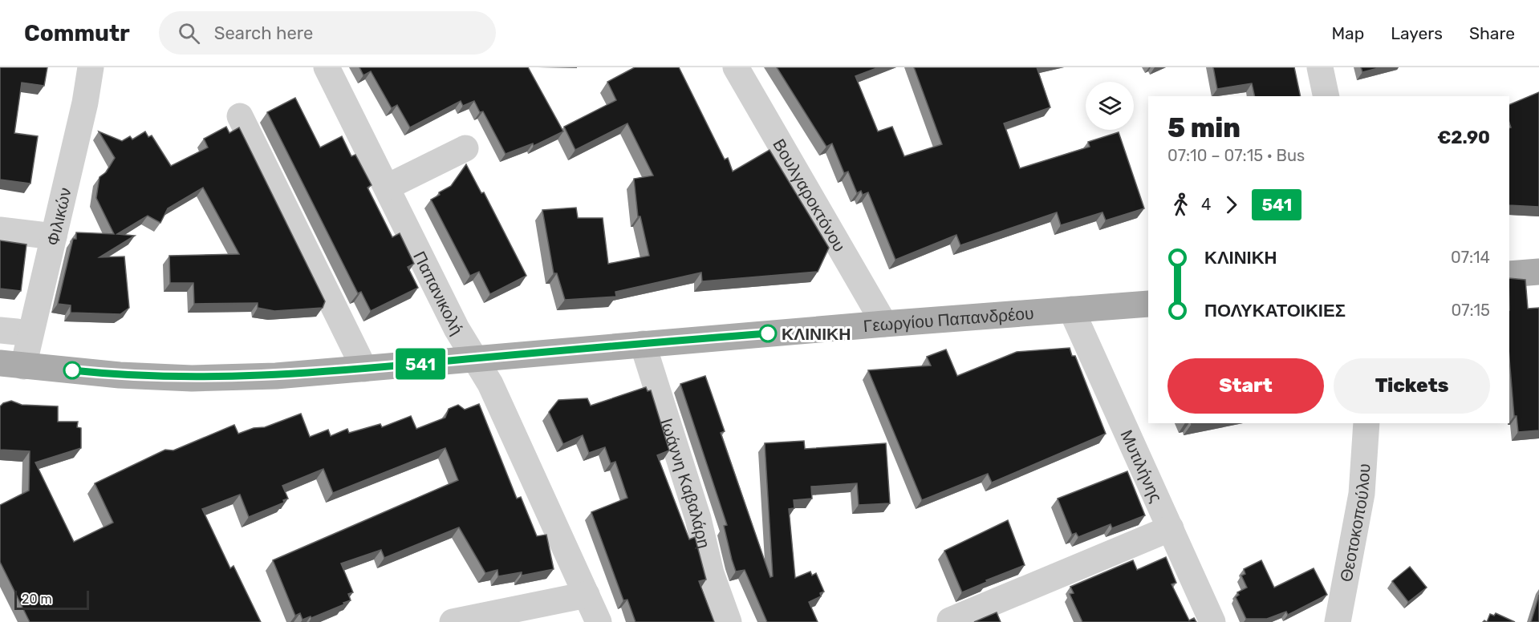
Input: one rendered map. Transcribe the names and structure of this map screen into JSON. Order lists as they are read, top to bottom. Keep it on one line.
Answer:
{"streets":{"main road":["Γεωργίου Παπανδρέου"],"street":["Βουλγαροκτόνου","Φιλικών","Παπανικολή","Μυτιλήνης","Ιωάννη Καβαλάρη","Θεοτοκοπούλου"]},"crossings":[["Βουλγαροκτόνου","Γεωργίου Παπανδρέου"],["Φιλικών","Γεωργίου Παπανδρέου"],["Παπανικολή","Γεωργίου Παπανδρέου"],["Γεωργίου Παπανδρέου","Μυτιλήνης"],["Γεωργίου Παπανδρέου","Ιωάννη Καβαλάρη"]],"places":["ΚΛΙΝΙΚΗ"],"lines":["bus line 541"],"scale_bar":"20 m","page":{"header":"Commutr","search":"Search here","nav":["Map","Layers","Share"],"on_map":"541","heading":["5 min","07:10 – 07:15 · Bus","€2.90"],"legs":["4","541"],"list":[{"name":"ΚΛΙΝΙΚΗ","value":"07:14"},{"name":"ΠΟΛΥΚΑΤΟΙΚΙΕΣ","value":"07:15"}],"buttons":["Start","Tickets"],"scale":"20 m"}}
